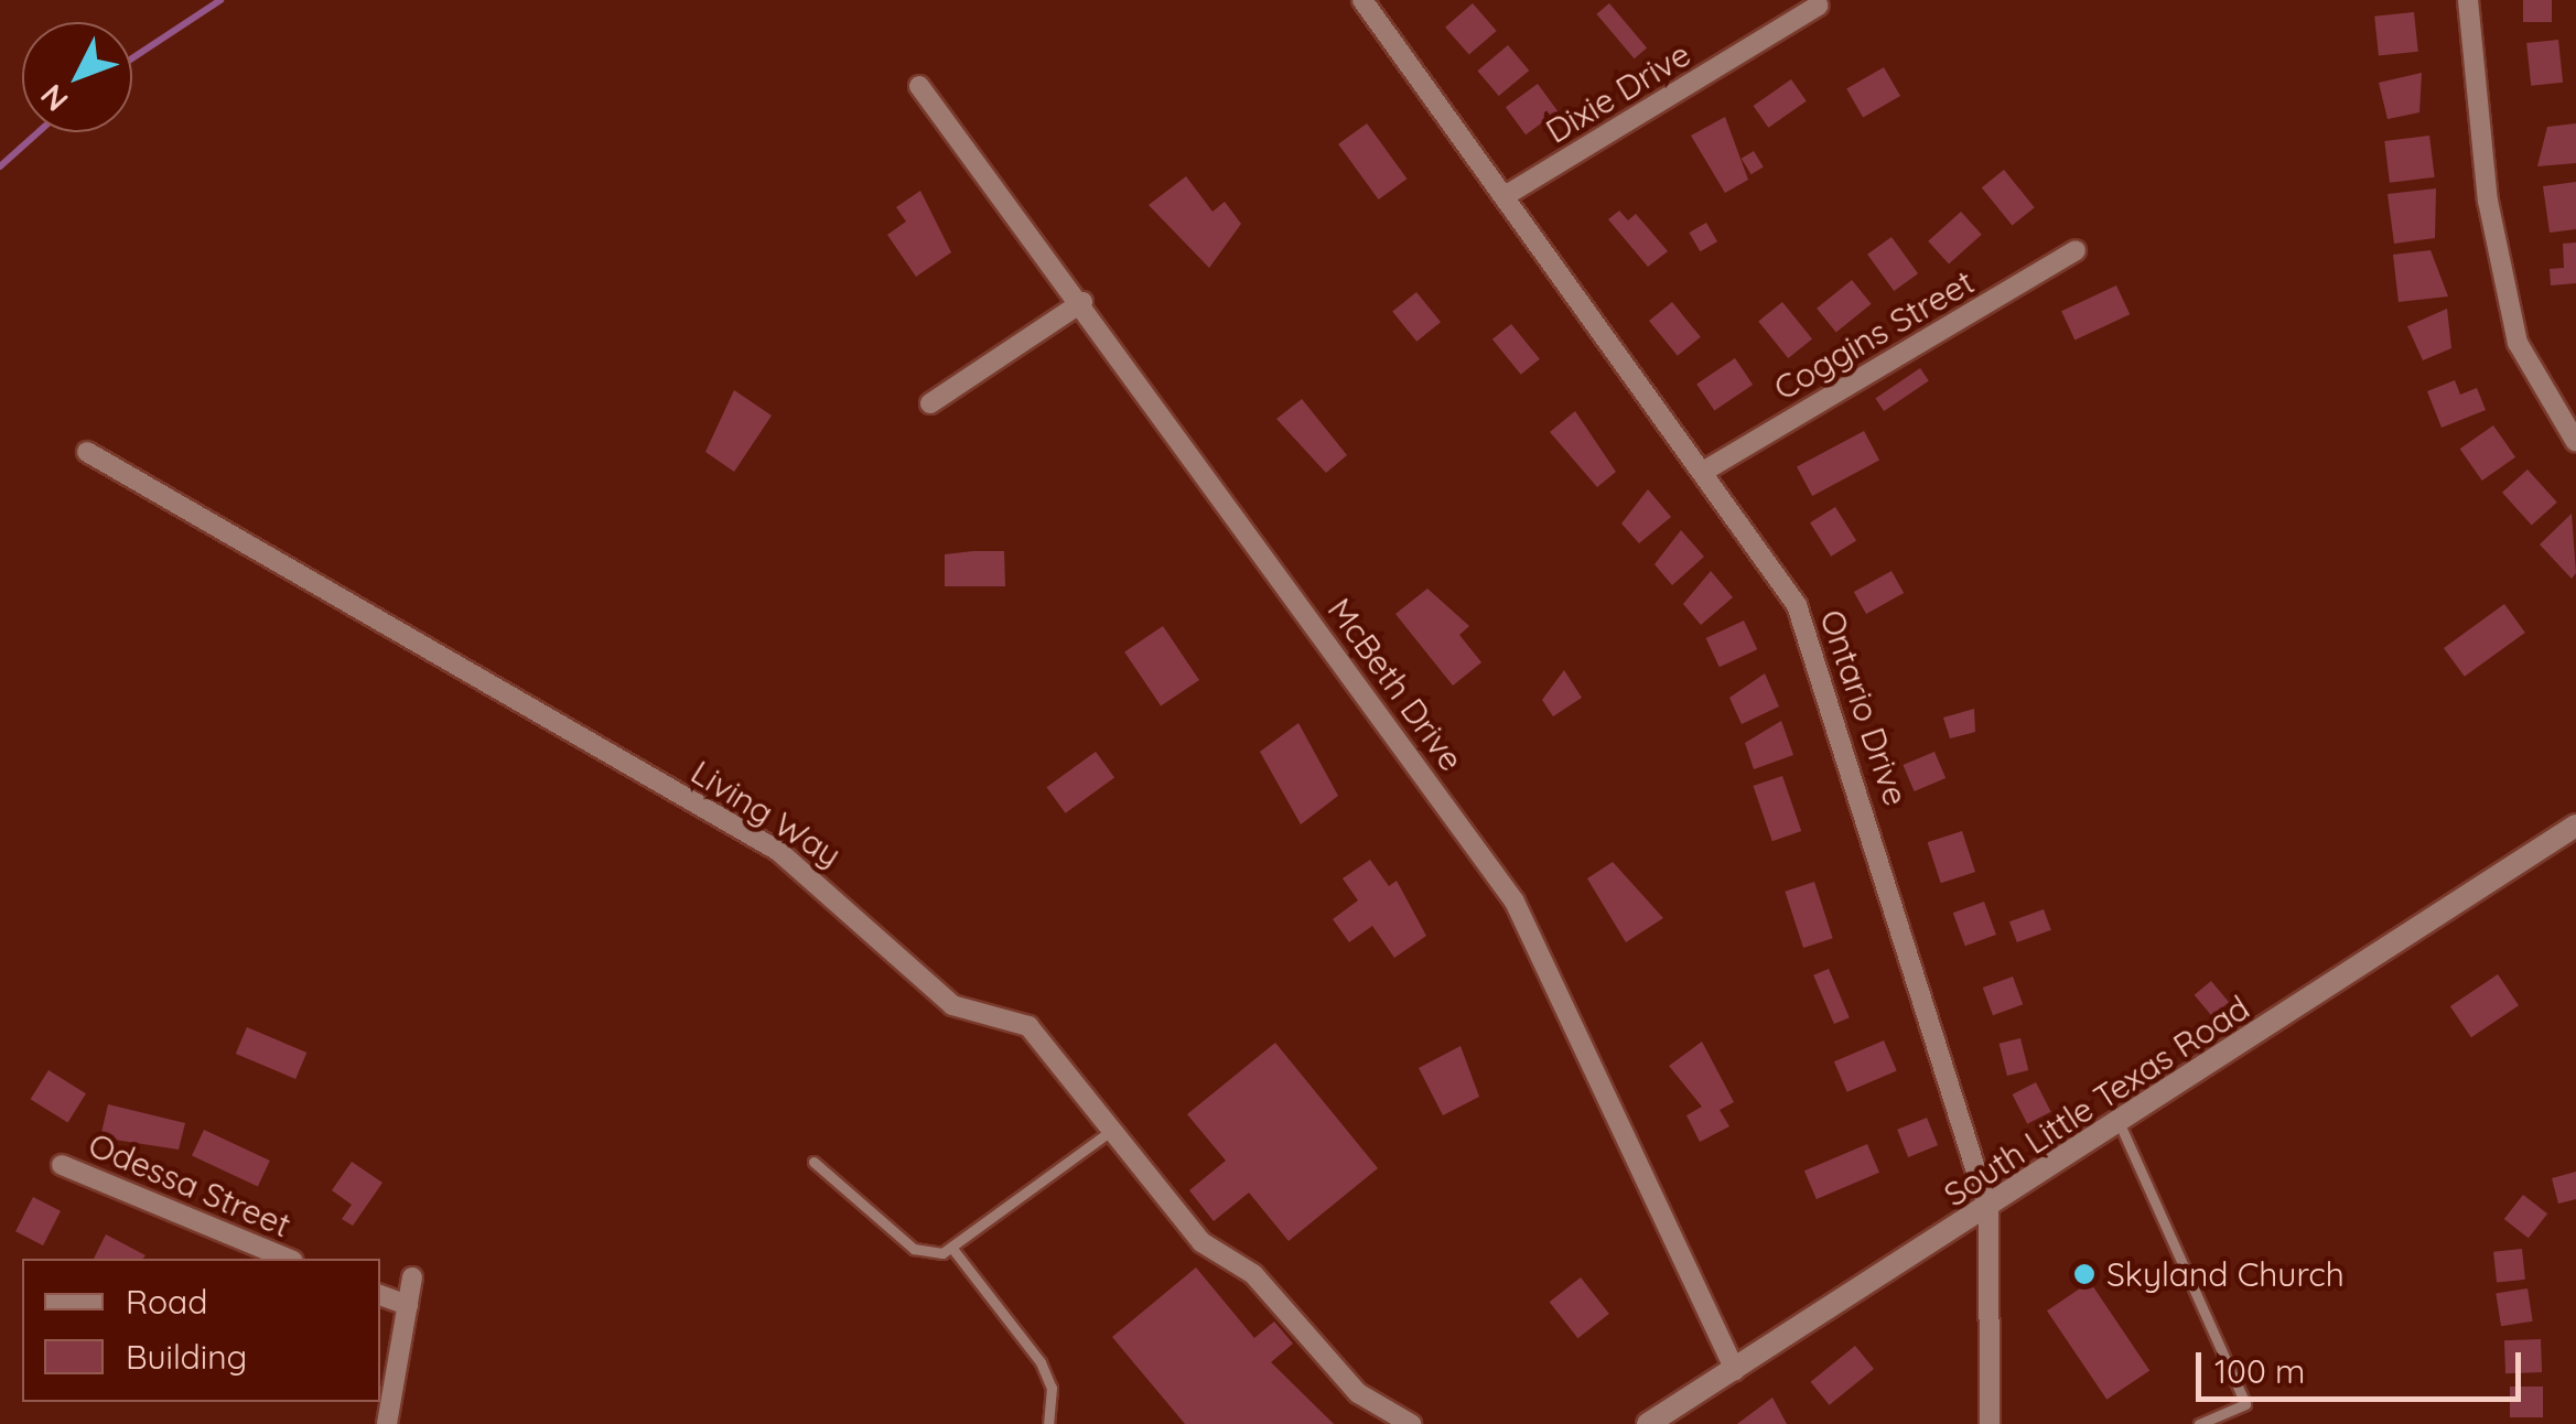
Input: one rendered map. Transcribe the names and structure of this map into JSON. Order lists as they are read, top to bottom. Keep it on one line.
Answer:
{"streets":{"street":["Dixie Drive","Coggins Street","McBeth Drive","Ontario Drive","Living Way","South Little Texas Road","Odessa Street"]},"crossings":[["Dixie Drive","Ontario Drive"],["Coggins Street","Ontario Drive"],["McBeth Drive","South Little Texas Road"],["Ontario Drive","South Little Texas Road"]],"places":["Skyland Church"],"legend":["Road","Building"],"scale_bar":"100 m","north":"bottom left"}
